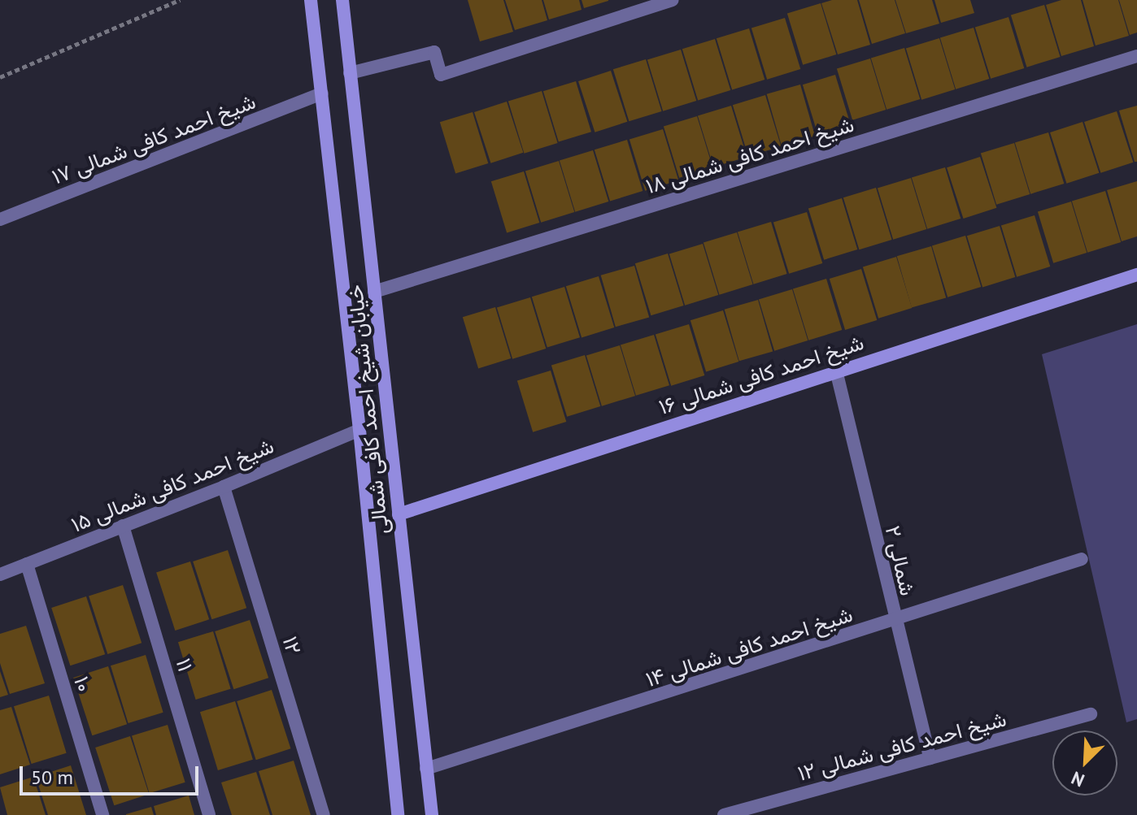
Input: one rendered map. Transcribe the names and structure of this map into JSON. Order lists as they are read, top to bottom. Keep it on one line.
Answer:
{"streets":{"street":["شیخ احمد کافی شمالی ۱۷","شیخ احمد کافی شمالی ۱۸","شیخ احمد کافی شمالی ۱۶","خیابان شیخ احمد کافی شمالی","شیخ احمد کافی شمالی ۱۵","۲ شمالی","۱۲","شیخ احمد کافی شمالی ۱۴","۱۱","۱۰","شیخ احمد کافی شمالی ۱۲"]},"crossings":[["شیخ احمد کافی شمالی ۱۷","خیابان شیخ احمد کافی شمالی"],["شیخ احمد کافی شمالی ۱۸","خیابان شیخ احمد کافی شمالی"],["شیخ احمد کافی شمالی ۱۶","خیابان شیخ احمد کافی شمالی"],["شیخ احمد کافی شمالی ۱۶","۲ شمالی"],["خیابان شیخ احمد کافی شمالی","شیخ احمد کافی شمالی ۱۵"],["خیابان شیخ احمد کافی شمالی","شیخ احمد کافی شمالی ۱۴"],["شیخ احمد کافی شمالی ۱۵","۱۲"],["شیخ احمد کافی شمالی ۱۵","۱۱"],["شیخ احمد کافی شمالی ۱۵","۱۰"],["۲ شمالی","شیخ احمد کافی شمالی ۱۴"],["۲ شمالی","شیخ احمد کافی شمالی ۱۲"]],"scale_bar":"50 m","north":"bottom left"}
